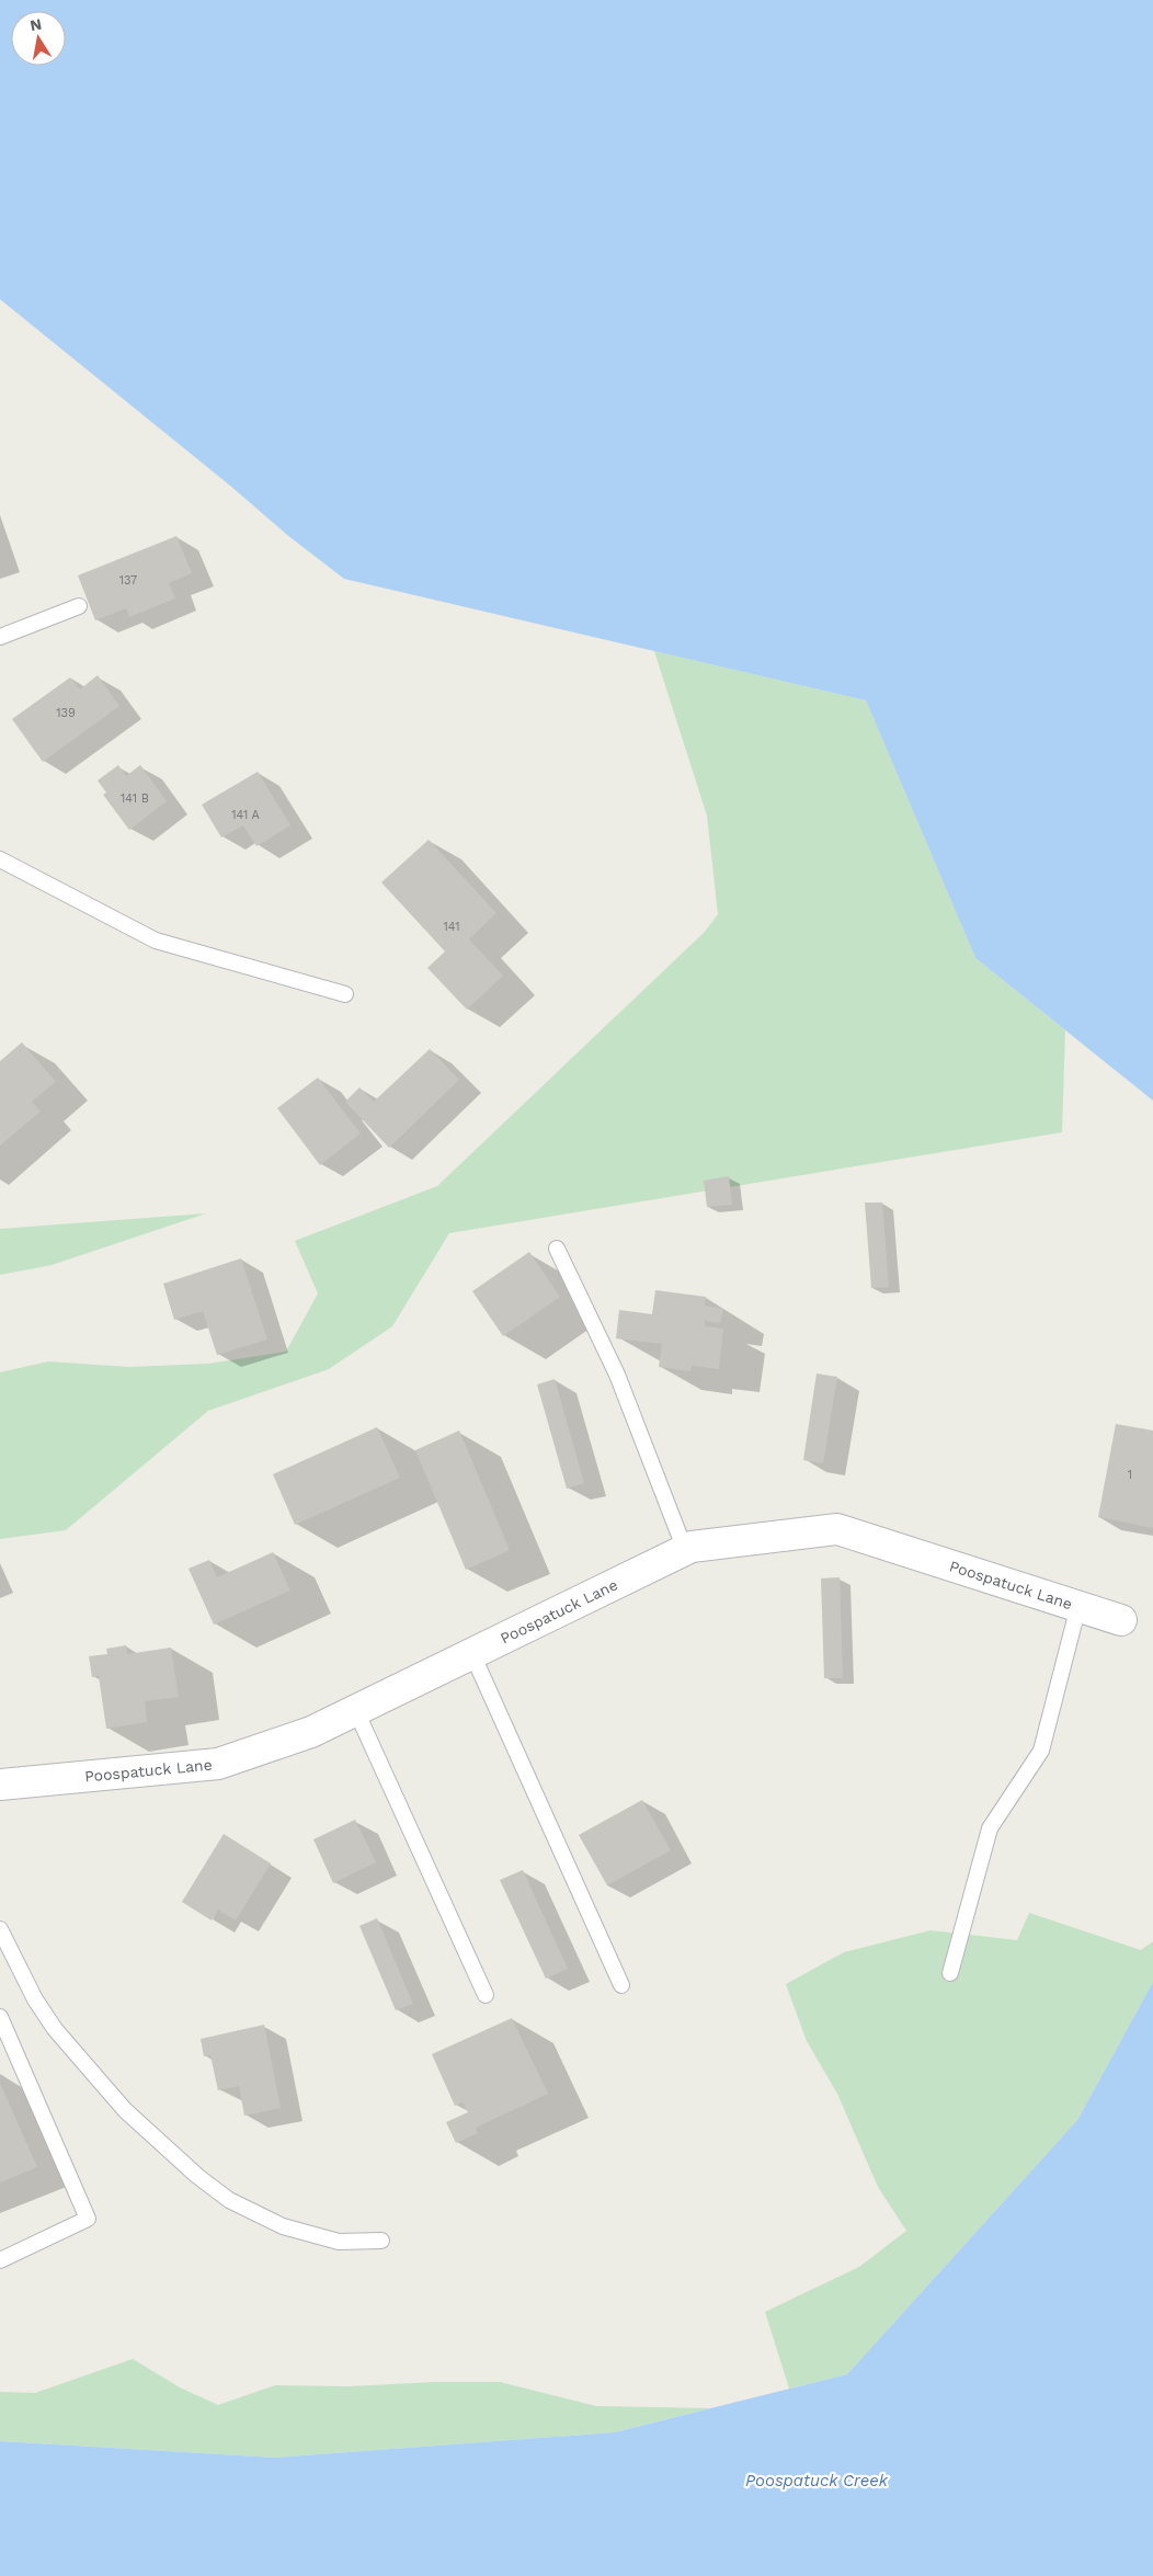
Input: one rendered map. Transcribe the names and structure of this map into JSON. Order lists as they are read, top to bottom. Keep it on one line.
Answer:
{"streets":{"street":["Poospatuck Lane"]},"water":["Poospatuck Creek"],"house_numbers":["137","139","141 B","141 A","141","1"],"north":"top"}
